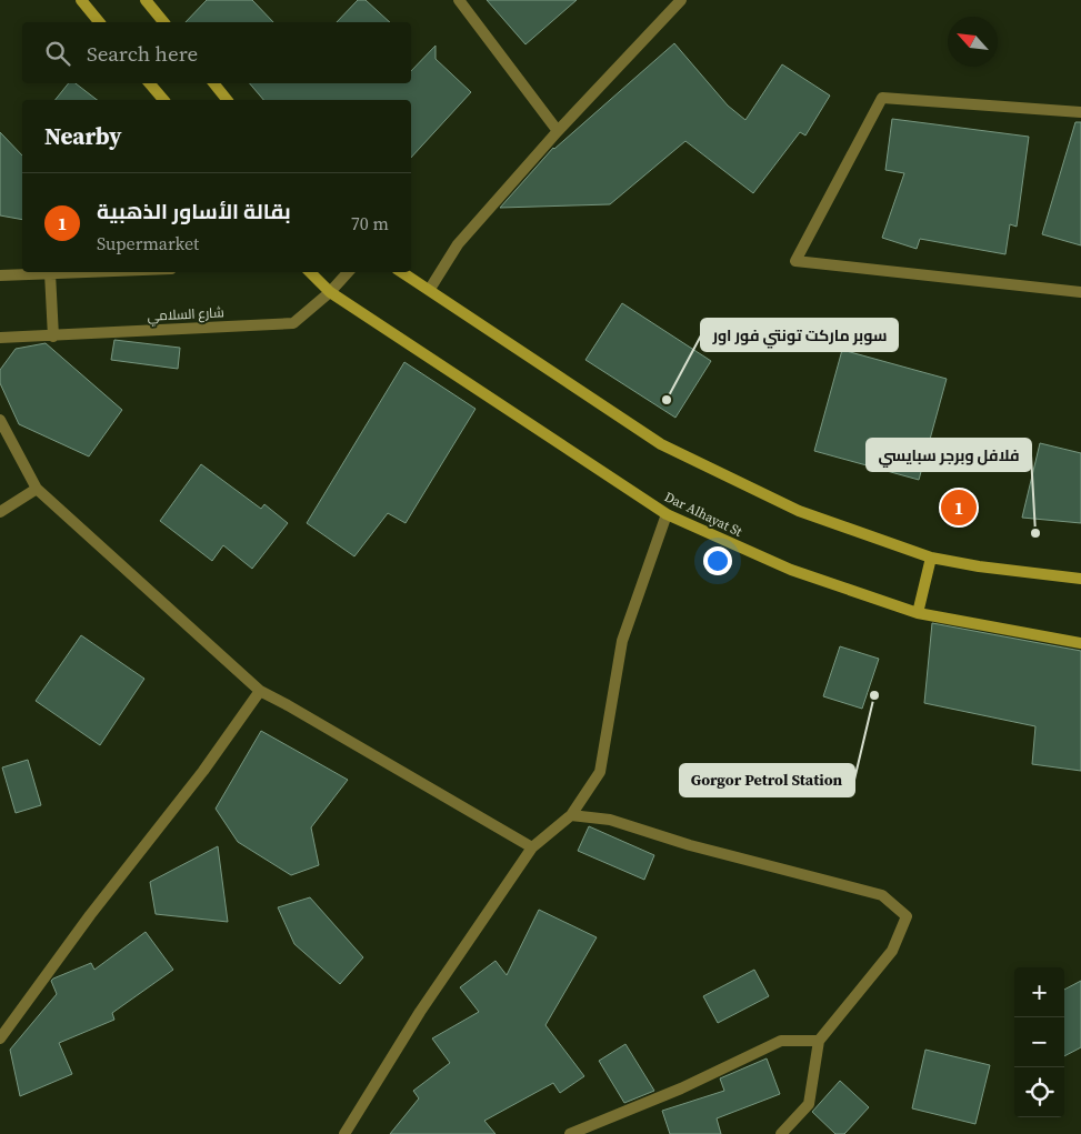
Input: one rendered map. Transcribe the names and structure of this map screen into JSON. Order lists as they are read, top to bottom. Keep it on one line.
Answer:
{"streets":{"main road":["Dar Alhayat St"],"street":["شارع السلامي"]},"crossings":[["شارع السلامي","Dar Alhayat St"]],"places":["سوبر ماركت تونتي فور اور","فلافل وبرجر سبايسي","Gorgor Petrol Station"],"north":"top left","page":{"search":"Search here","heading":"Nearby","list":[{"mark":"1","name":"بقالة الأساور الذهبية","note":"Supermarket","value":"70 m"}],"pins":"1","map_buttons":["+","−"]}}
